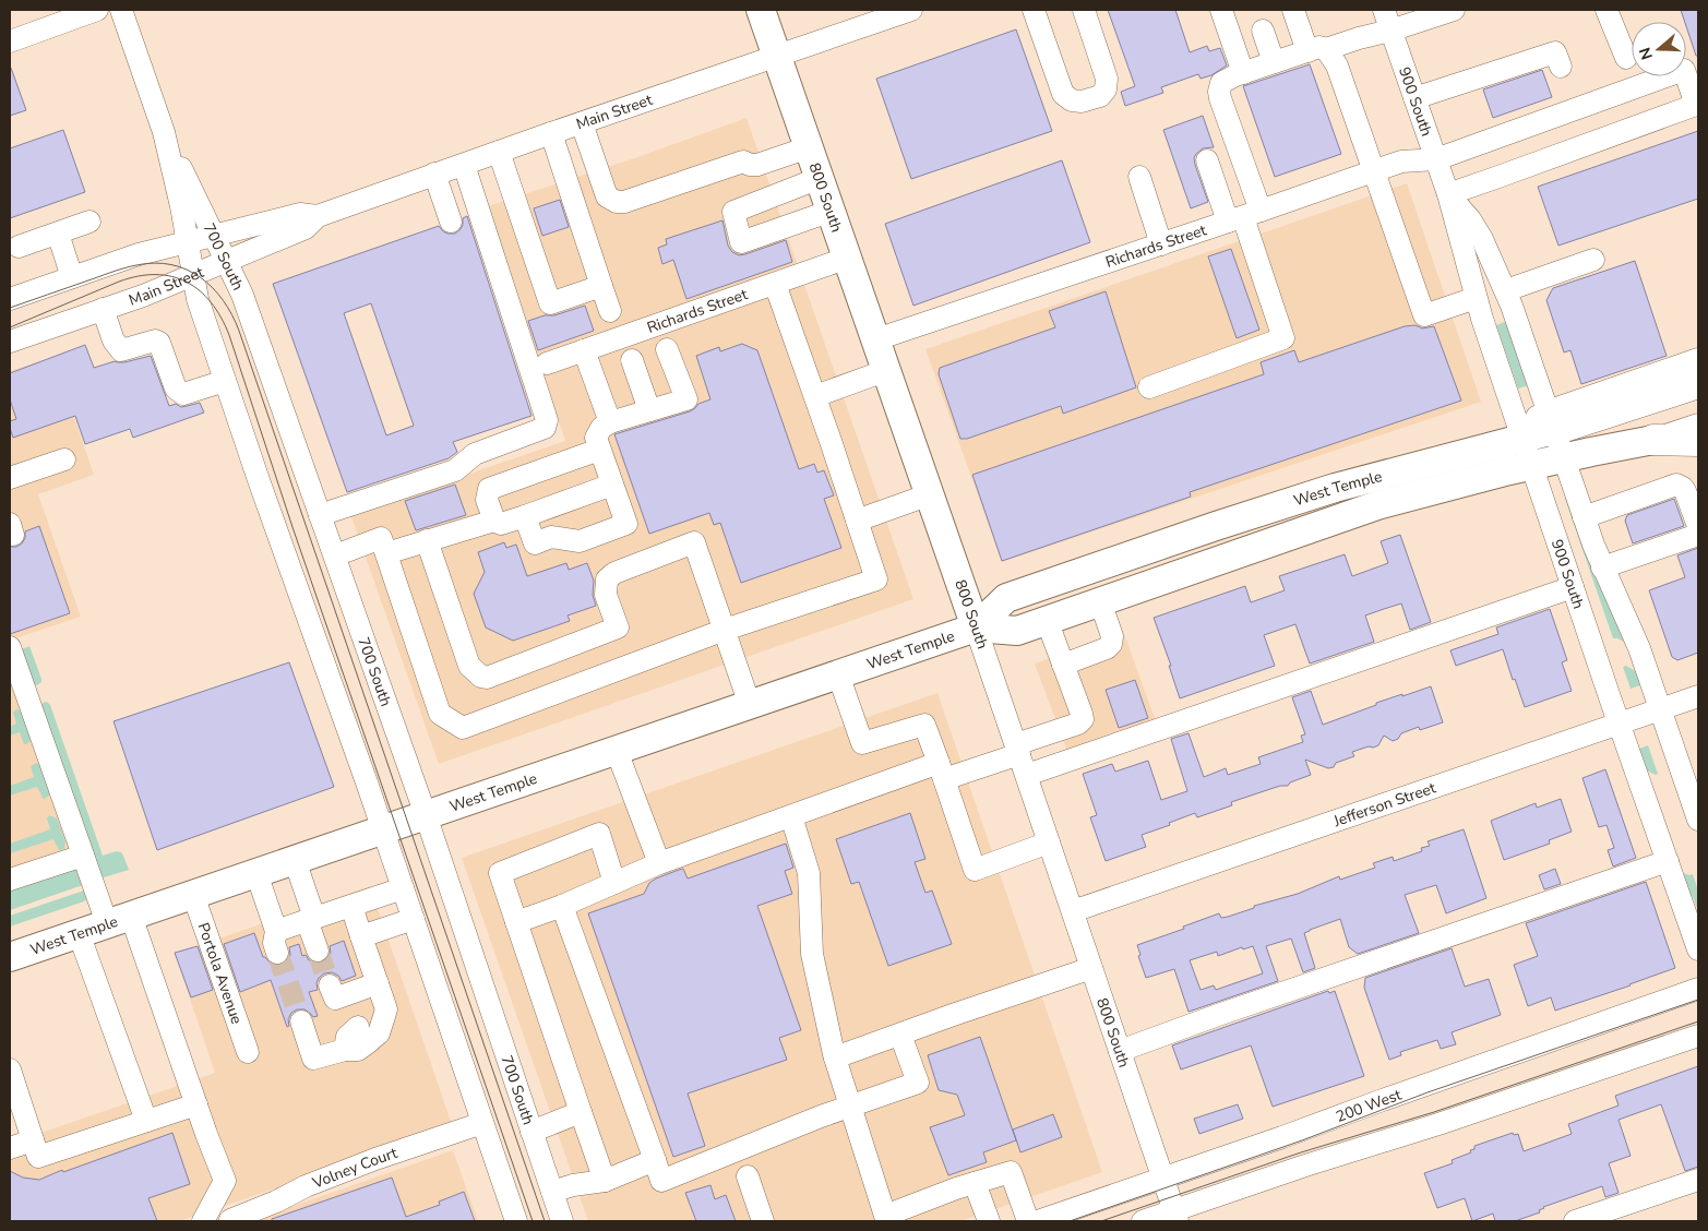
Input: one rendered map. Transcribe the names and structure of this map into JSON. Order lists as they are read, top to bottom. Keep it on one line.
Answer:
{"streets":{"main road":["800 South","West Temple"],"street":["900 South","Main Street","Richards Street","700 South","Jefferson Street","Portola Avenue","200 West","Volney Court"]},"crossings":[["900 South","Richards Street"],["900 South","West Temple"],["900 South","Jefferson Street"],["Main Street","800 South"],["Main Street","700 South"],["800 South","Richards Street"],["800 South","West Temple"],["800 South","Jefferson Street"],["800 South","200 West"],["700 South","West Temple"],["700 South","Volney Court"],["West Temple","Portola Avenue"]],"north":"left"}
